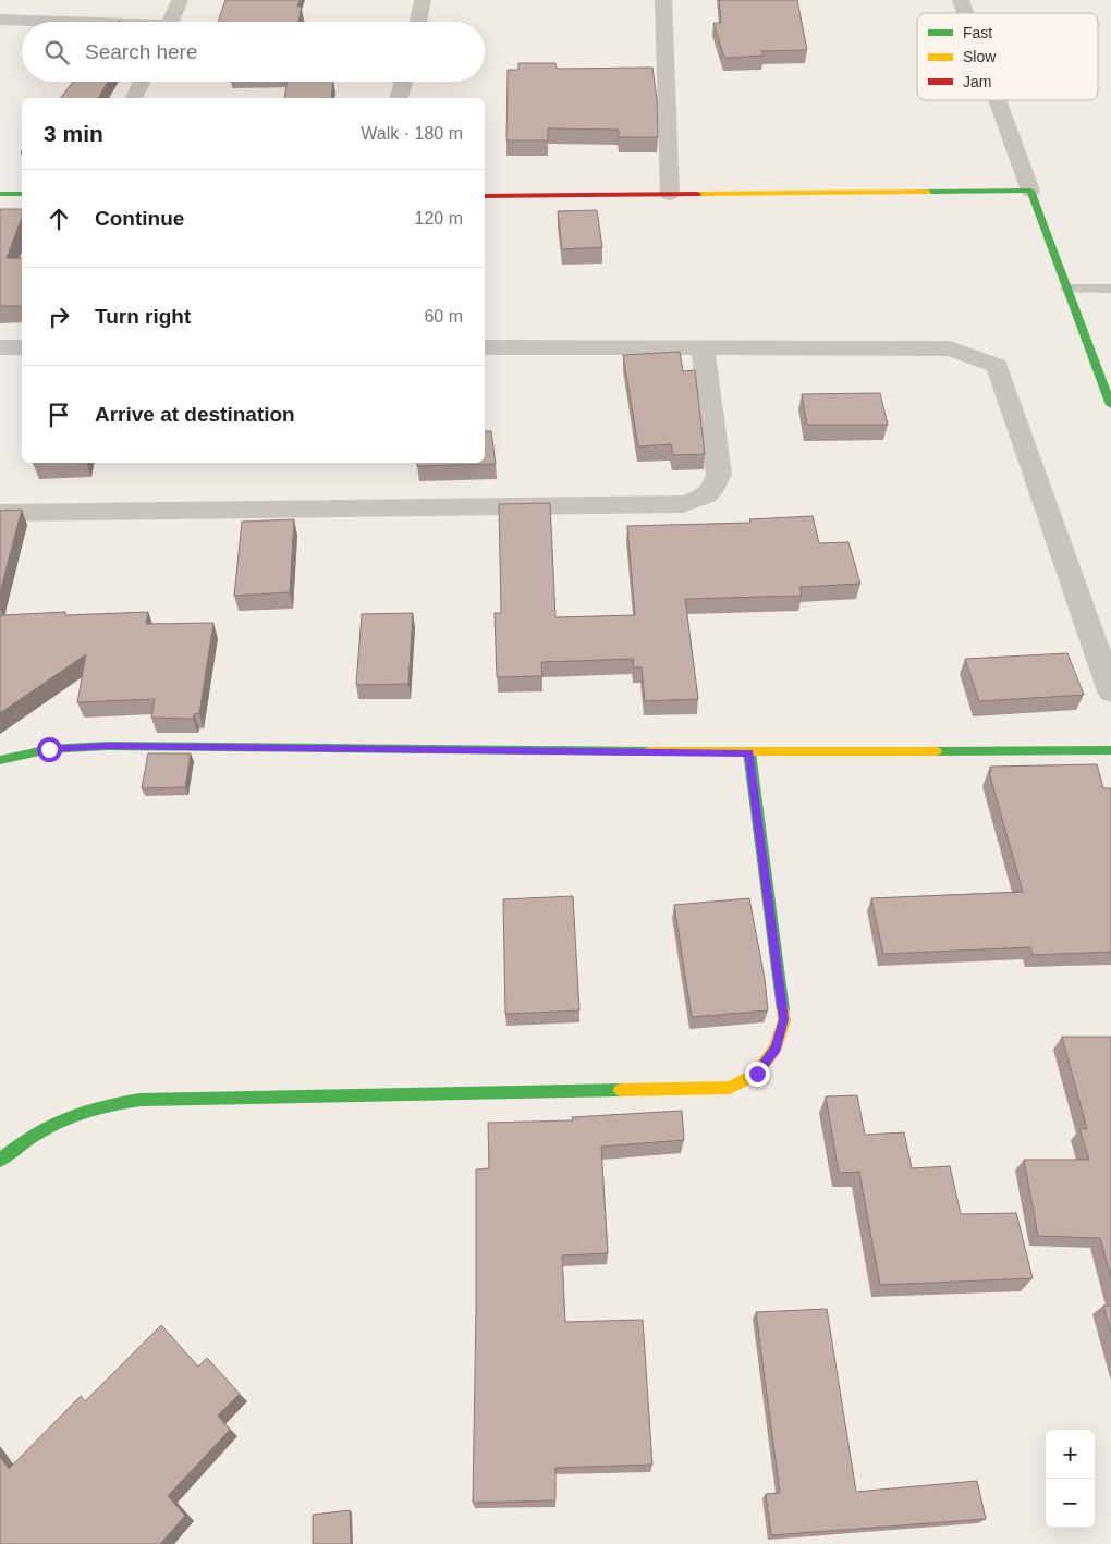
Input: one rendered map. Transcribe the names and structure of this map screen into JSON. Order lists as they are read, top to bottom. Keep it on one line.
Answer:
{"legend":["Fast","Slow","Jam"],"page":{"search":"Search here","heading":["3 min","Walk · 180 m"],"list":[["Continue","120 m"],["Turn right","60 m"],"Arrive at destination"],"map_buttons":["+","−"]}}
